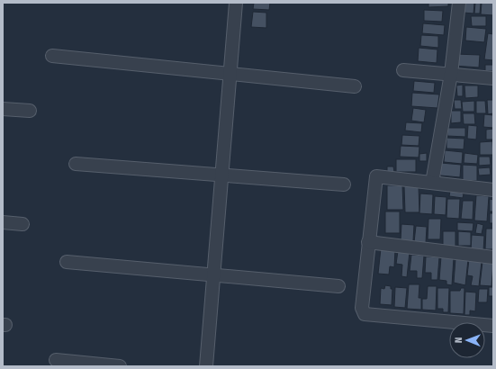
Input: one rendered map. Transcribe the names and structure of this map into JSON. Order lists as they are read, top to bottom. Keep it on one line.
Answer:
{"north":"left"}
